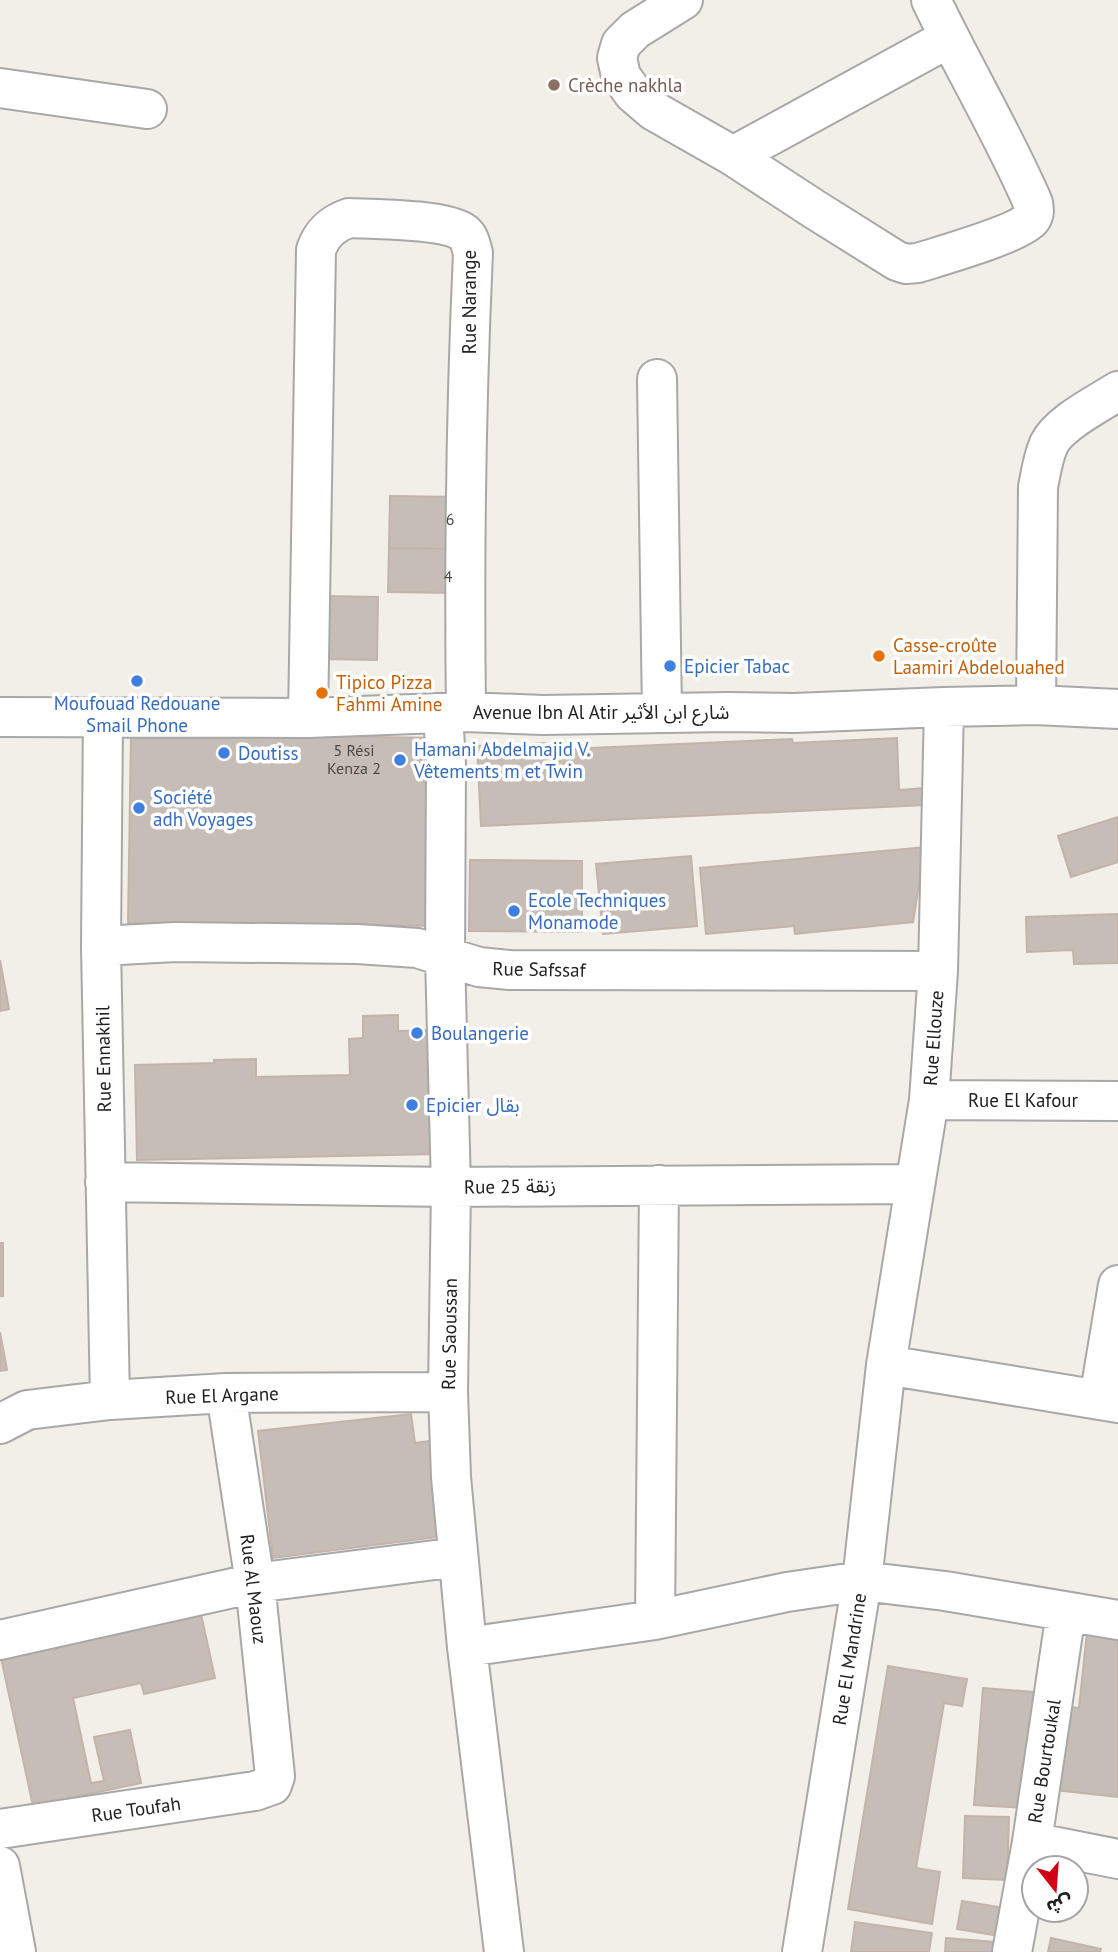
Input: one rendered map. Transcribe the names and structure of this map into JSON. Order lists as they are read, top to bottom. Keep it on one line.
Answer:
{"streets":{"street":["Rue Narange","Avenue Ibn Al Atir شارع ابن الأثير","Rue Safssaf","Rue Ellouze","Rue Ennakhil","Rue El Kafour","Rue 25 زنقة","Rue Saoussan","Rue El Argane","Rue Al Maouz","Rue El Mandrine","Rue Bourtoukal","Rue Toufah"]},"crossings":[["Rue Narange","Avenue Ibn Al Atir شارع ابن الأثير"],["Rue Narange","Rue Saoussan"],["Avenue Ibn Al Atir شارع ابن الأثير","Rue Ellouze"],["Avenue Ibn Al Atir شارع ابن الأثير","Rue Ennakhil"],["Avenue Ibn Al Atir شارع ابن الأثير","Rue Saoussan"],["Rue Safssaf","Rue Ellouze"],["Rue Safssaf","Rue Ennakhil"],["Rue Safssaf","Rue Saoussan"],["Rue Ellouze","Rue El Kafour"],["Rue Ellouze","Rue 25 زنقة"],["Rue Ellouze","Rue El Mandrine"],["Rue Ennakhil","Rue 25 زنقة"],["Rue Ennakhil","Rue El Argane"],["Rue 25 زنقة","Rue Saoussan"],["Rue Saoussan","Rue El Argane"],["Rue El Argane","Rue Al Maouz"],["Rue Al Maouz","Rue Toufah"]],"places":["Crèche nakhla","Casse-croûte Laamiri Abdelouahed","Epicier Tabac","Moufouad Redouane Smail Phone","Tipico Pizza Fahmi Amine","Doutiss","Hamani Abdelmajid V. Vêtements m et Twin","Société adh Voyages","Ecole Techniques Monamode","Boulangerie","Epicier بقال"],"house_numbers":["6","4","5 Rési Kenza 2"],"north":"bottom"}
